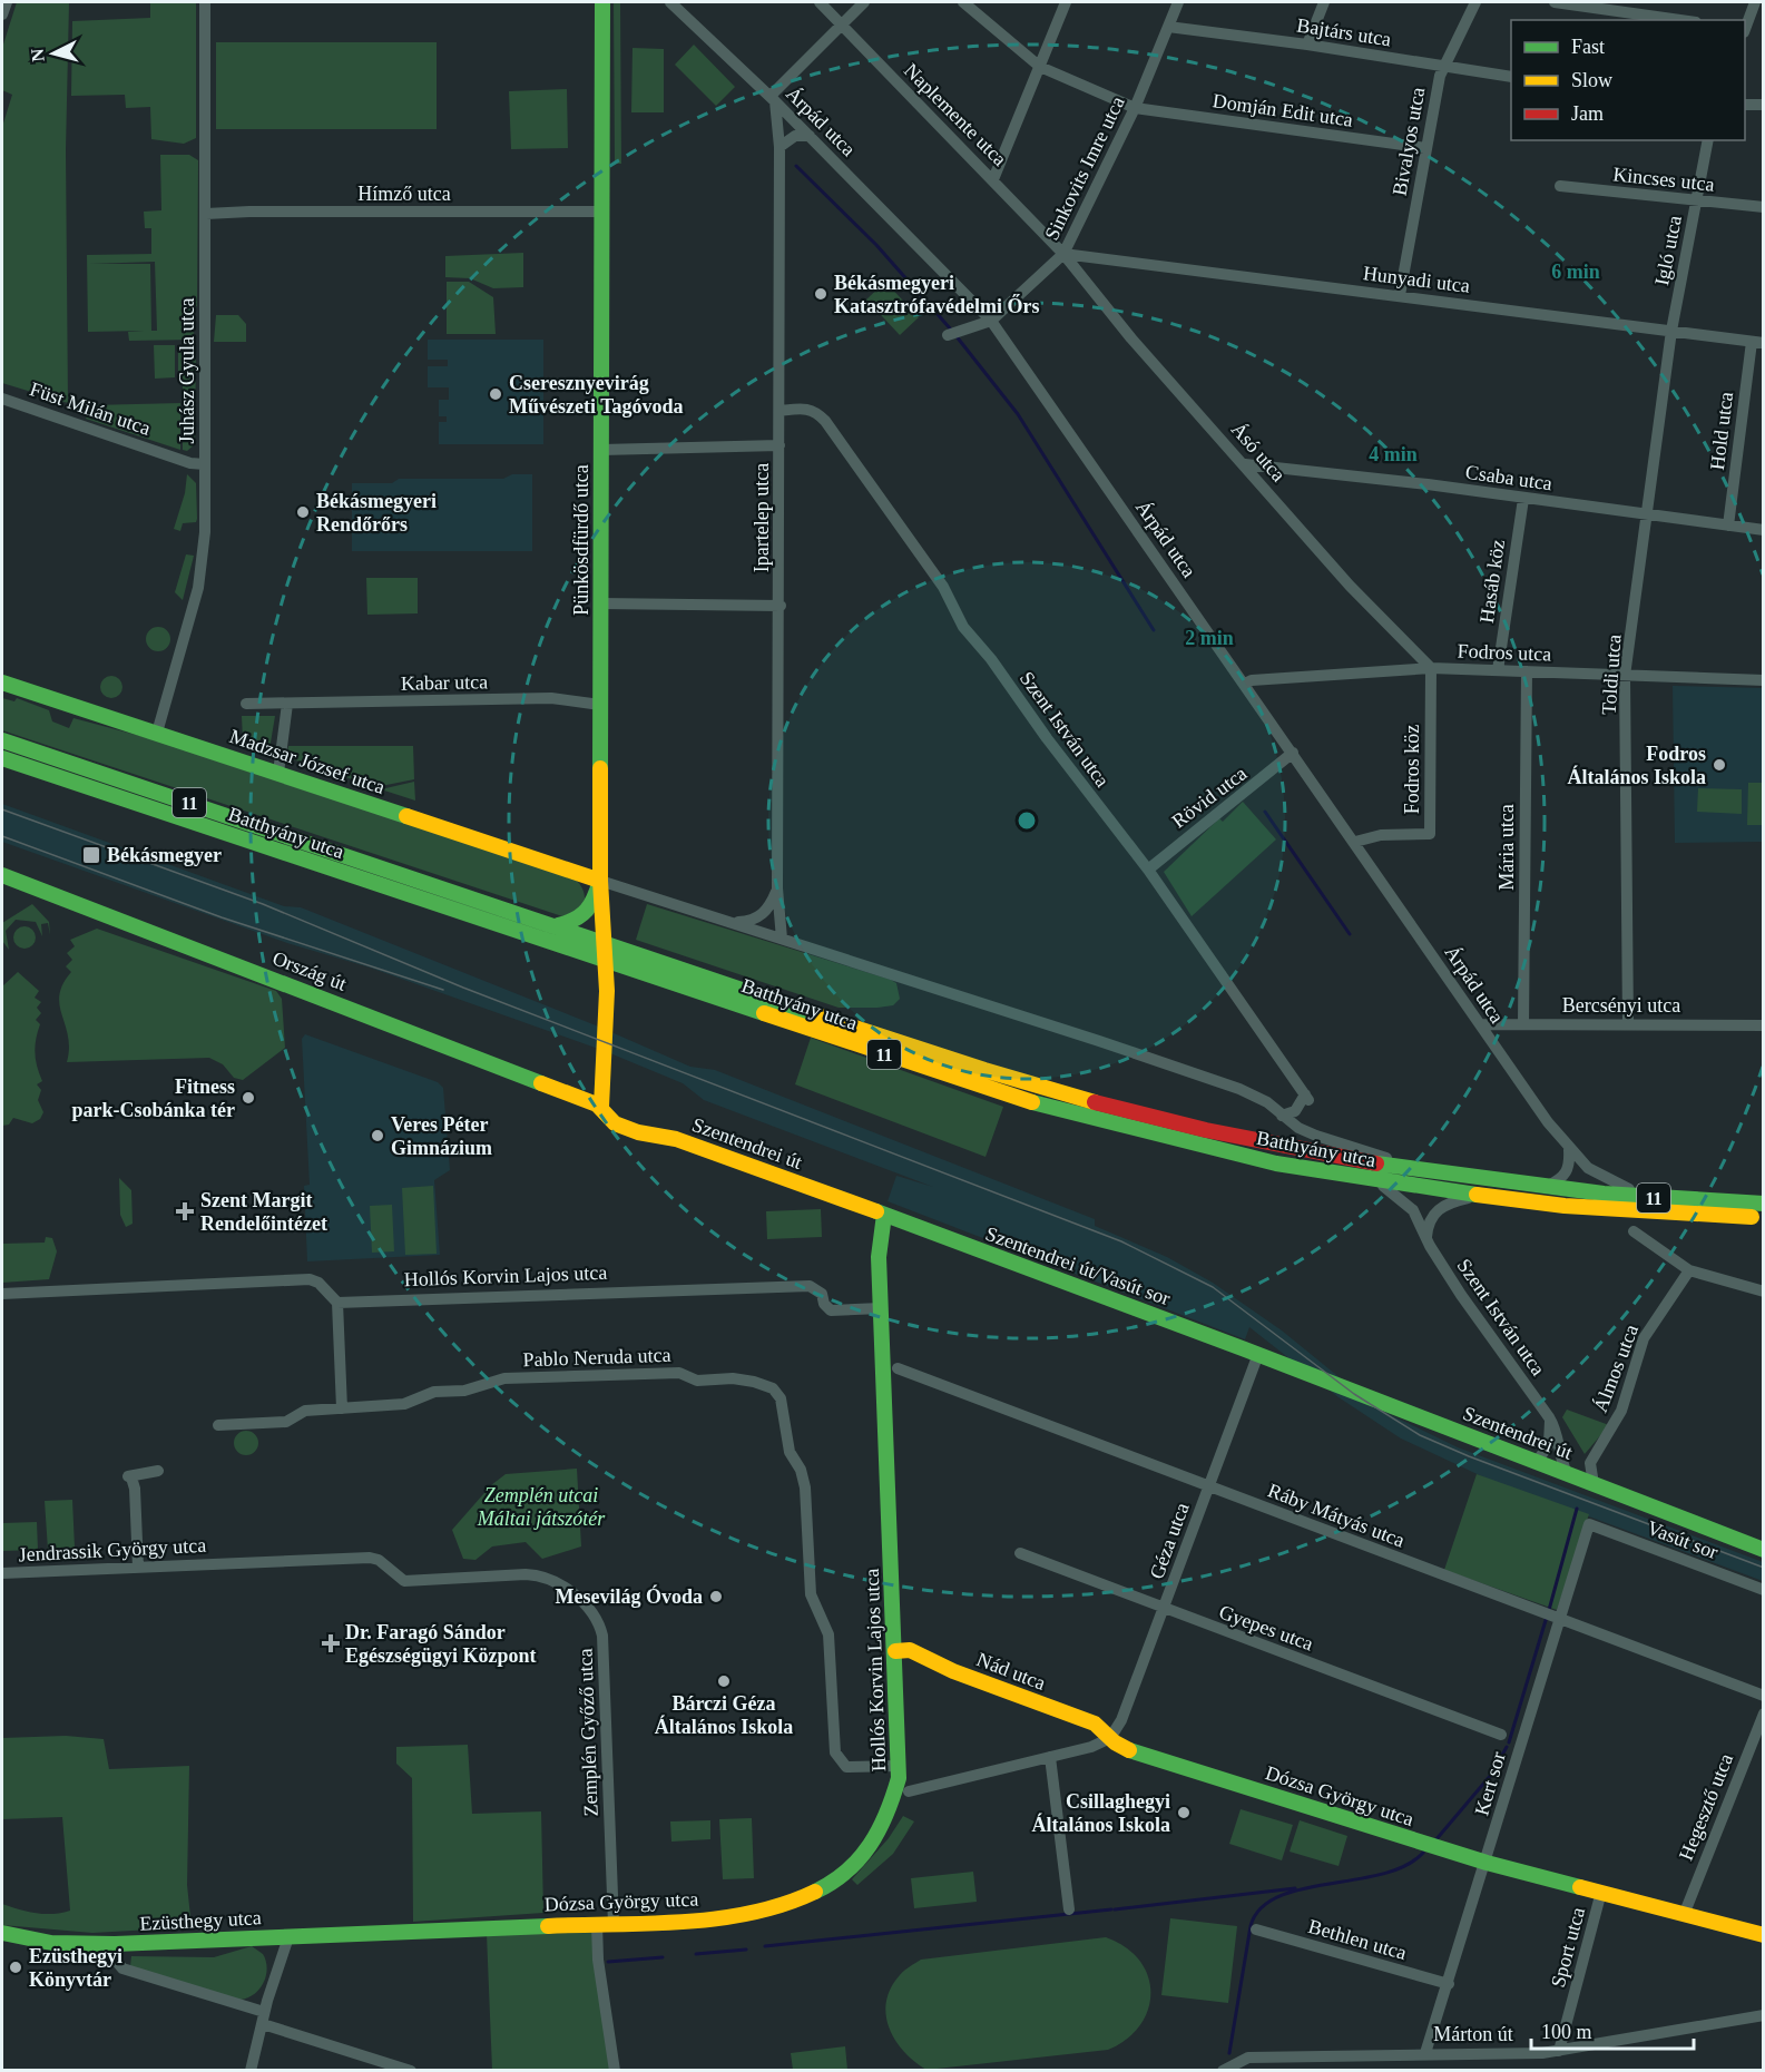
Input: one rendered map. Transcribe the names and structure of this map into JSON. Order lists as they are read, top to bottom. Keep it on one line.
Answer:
{"streets":{"main road":["Pünkösdfürdő utca","Madzsar József utca","11","Batthyány utca","Ország út","Szentendrei út","Szentendrei út/Vasút sor","Hollós Korvin Lajos utca","Nád utca","Dózsa György utca","Ezüsthegy utca"],"street":["Bajtárs utca","Domján Edit utca","Naplemente utca","Árpád utca","Bivalyos utca","Sinkovits Imre utca","Kincses utca","Hímző utca","Igló utca","Hunyadi utca","Juhász Gyula utca","Füst Milán utca","Hold utca","Ásó utca","Csaba utca","Ipartelep utca","Hasáb köz","Fodros utca","Toldi utca","Kabar utca","Szent István utca","Fodros köz","Rövid utca","Mária utca","Bercsényi utca","Pablo Neruda utca","Álmos utca","Ráby Mátyás utca","Vasút sor","Géza utca","Jendrassik György utca","Gyepes utca","Zemplén Győző utca","Kert sor","Hegesztő utca","Bethlen utca","Sport utca","Márton út"]},"crossings":[["Bajtárs utca","Bivalyos utca"],["Bajtárs utca","Sinkovits Imre utca"],["Domján Edit utca","Bivalyos utca"],["Domján Edit utca","Sinkovits Imre utca"],["Naplemente utca","Sinkovits Imre utca"],["Naplemente utca","Hunyadi utca"],["Naplemente utca","Ásó utca"],["Árpád utca","Sinkovits Imre utca"],["Árpád utca","Ipartelep utca"],["Árpád utca","Fodros utca"],["Árpád utca","Fodros köz"],["Árpád utca","Rövid utca"],["Árpád utca","Batthyány utca"],["Árpád utca","Bercsényi utca"],["Bivalyos utca","Hunyadi utca"],["Sinkovits Imre utca","Hunyadi utca"],["Sinkovits Imre utca","Ásó utca"],["Kincses utca","Igló utca"],["Hímző utca","Juhász Gyula utca"],["Hímző utca","Pünkösdfürdő utca"],["Igló utca","Hunyadi utca"],["Igló utca","Toldi utca"],["Hunyadi utca","Hold utca"],["Hunyadi utca","Ásó utca"],["Hunyadi utca","Toldi utca"],["Juhász Gyula utca","Füst Milán utca"],["Juhász Gyula utca","Madzsar József utca"],["Hold utca","Csaba utca"],["Ásó utca","Csaba utca"],["Ásó utca","Fodros utca"],["Ásó utca","Fodros köz"],["Csaba utca","Hasáb köz"],["Csaba utca","Toldi utca"],["Ipartelep utca","Szent István utca"],["Ipartelep utca","Batthyány utca"],["Pünkösdfürdő utca","Kabar utca"],["Pünkösdfürdő utca","Madzsar József utca"],["Pünkösdfürdő utca","Batthyány utca"],["Pünkösdfürdő utca","Ország út"],["Pünkösdfürdő utca","Szentendrei út"],["Hasáb köz","Fodros utca"],["Fodros utca","Toldi utca"],["Fodros utca","Fodros köz"],["Fodros utca","Mária utca"],["Toldi utca","Bercsényi utca"],["Szent István utca","Rövid utca"],["Szent István utca","Batthyány utca"],["Szent István utca","Szentendrei út"],["Madzsar József utca","Batthyány utca"],["Mária utca","Bercsényi utca"],["Ország út","Szentendrei út"],["Szentendrei út","Szentendrei út/Vasút sor"],["Szentendrei út","Hollós Korvin Lajos utca"],["Szentendrei út","Álmos utca"],["Szentendrei út","Géza utca"],["Szentendrei út/Vasút sor","Hollós Korvin Lajos utca"],["Szentendrei út/Vasút sor","Géza utca"],["Hollós Korvin Lajos utca","Pablo Neruda utca"],["Hollós Korvin Lajos utca","Nád utca"],["Hollós Korvin Lajos utca","Dózsa György utca"],["Ráby Mátyás utca","Géza utca"],["Ráby Mátyás utca","Kert sor"],["Vasút sor","Kert sor"],["Géza utca","Gyepes utca"],["Géza utca","Nád utca"],["Géza utca","Dózsa György utca"],["Jendrassik György utca","Zemplén Győző utca"],["Nád utca","Dózsa György utca"],["Zemplén Győző utca","Dózsa György utca"],["Kert sor","Dózsa György utca"],["Kert sor","Bethlen utca"],["Kert sor","Márton út"],["Dózsa György utca","Hegesztő utca"],["Dózsa György utca","Ezüsthegy utca"],["Dózsa György utca","Sport utca"],["Sport utca","Márton út"]],"parks":["Zemplén utcai Máltai játszótér"],"places":{"other":["Békásmegyeri Katasztrófavédelmi Őrs","Cseresznyevirág Művészeti Tagóvoda","Békásmegyeri Rendőrőrs","Fodros Általános Iskola","Fitness park-Csobánka tér","Veres Péter Gimnázium","Mesevilág Óvoda","Bárczi Géza Általános Iskola","Csillaghegyi Általános Iskola","Ezüsthegyi Könyvtár"],"transit":["Békásmegyer"],"health":["Szent Margit Rendelőintézet","Dr. Faragó Sándor Egészségügyi Központ"]},"legend":["Fast","Slow","Jam"],"scale_bar":"100 m","north":"left","rings":["6 min","4 min","2 min"]}
